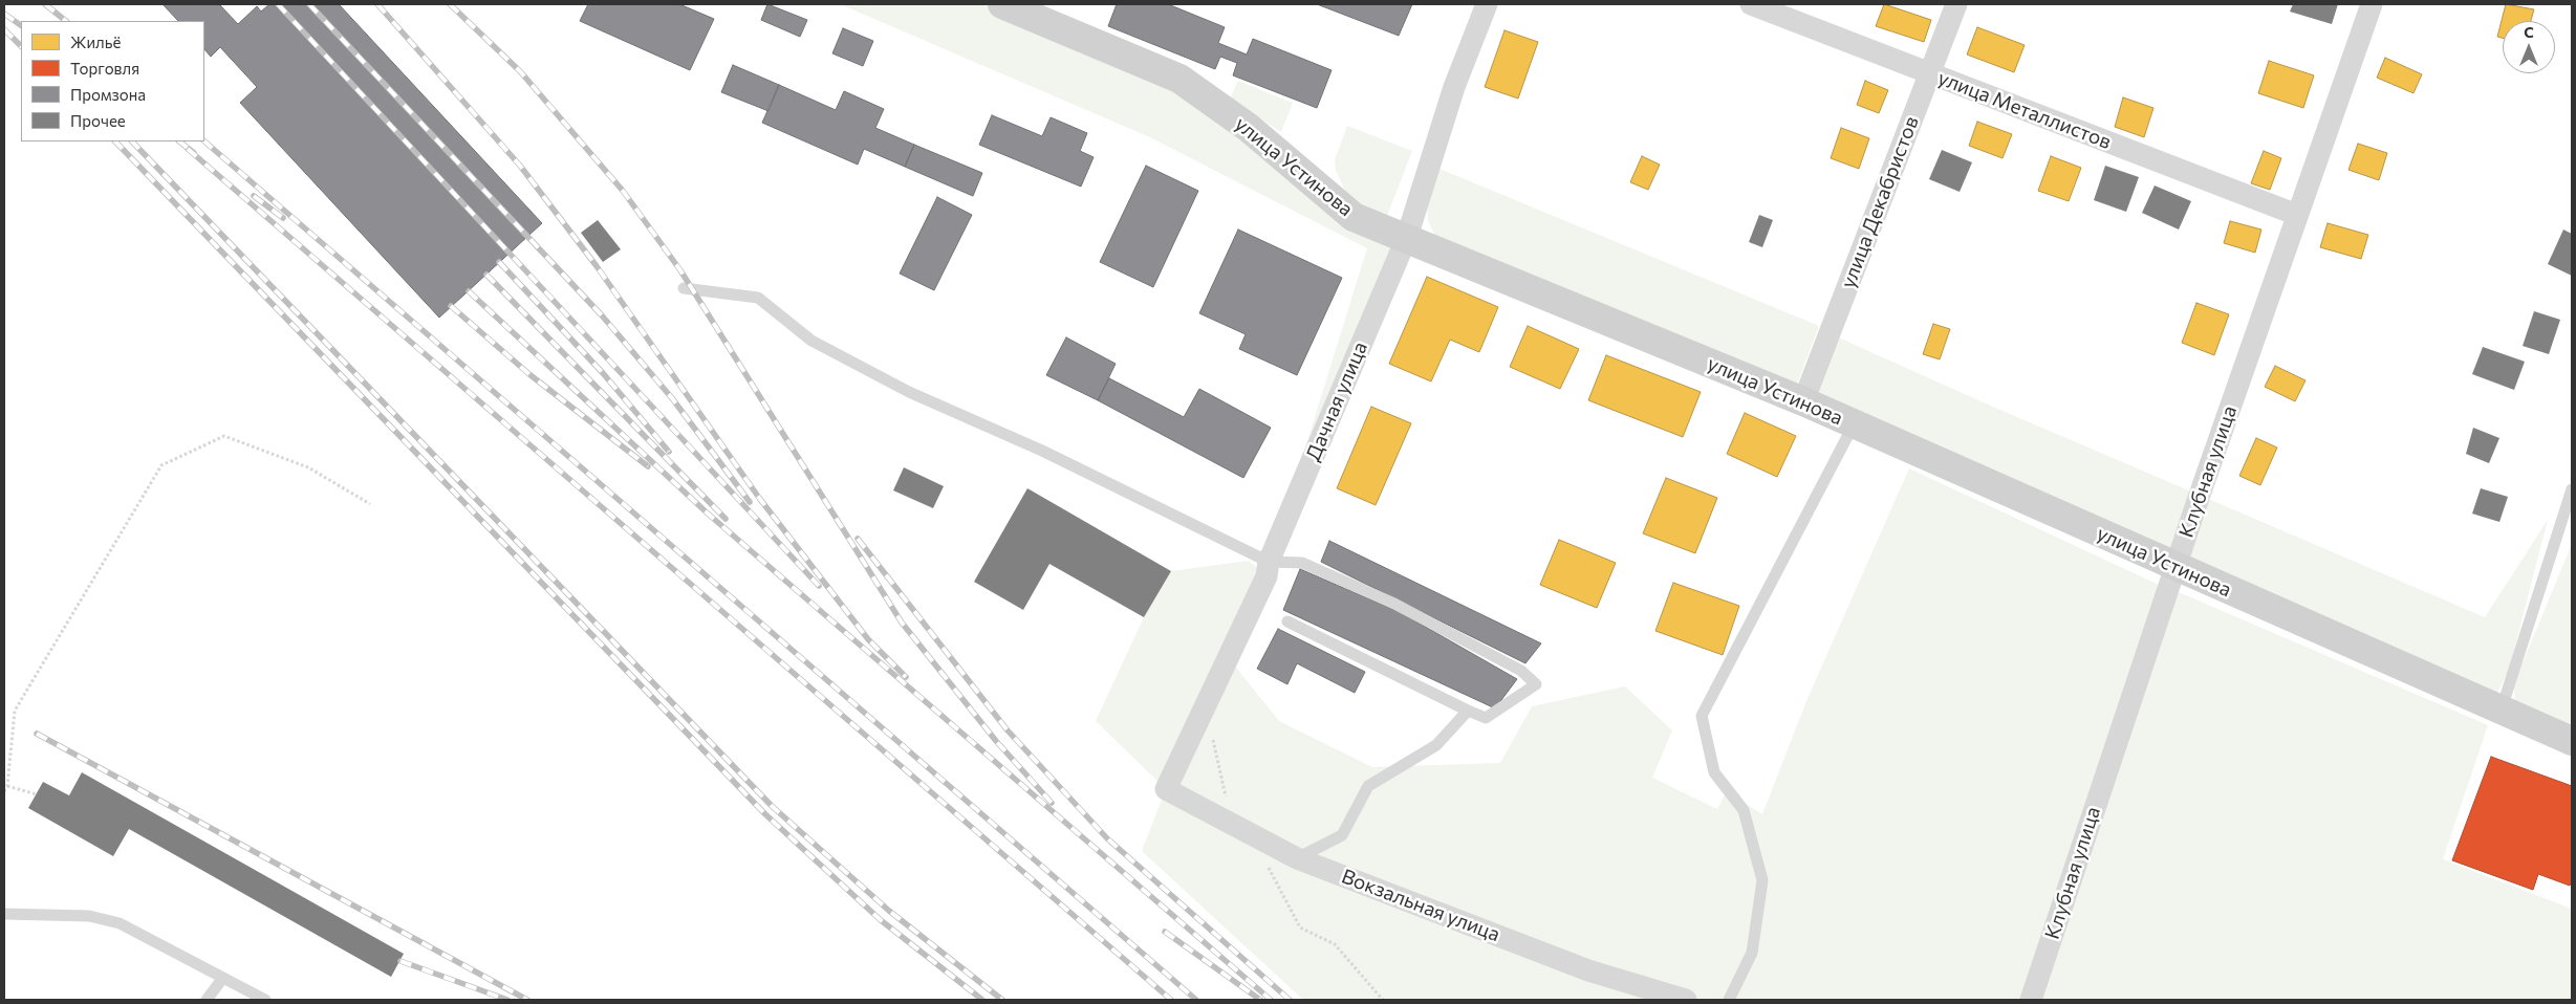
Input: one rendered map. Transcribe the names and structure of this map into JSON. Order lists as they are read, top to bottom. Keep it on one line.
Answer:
{"streets":{"street":["улица Металлистов","улица Устинова","улица Декабристов","Дачная улица","Клубная улица","Вокзальная улица"]},"crossings":[["улица Металлистов","улица Декабристов"],["улица Металлистов","Клубная улица"],["улица Устинова","улица Декабристов"],["улица Устинова","Дачная улица"],["улица Устинова","Клубная улица"],["Дачная улица","Вокзальная улица"]],"legend":["Жильё","Торговля","Промзона","Прочее"],"north":"top"}
